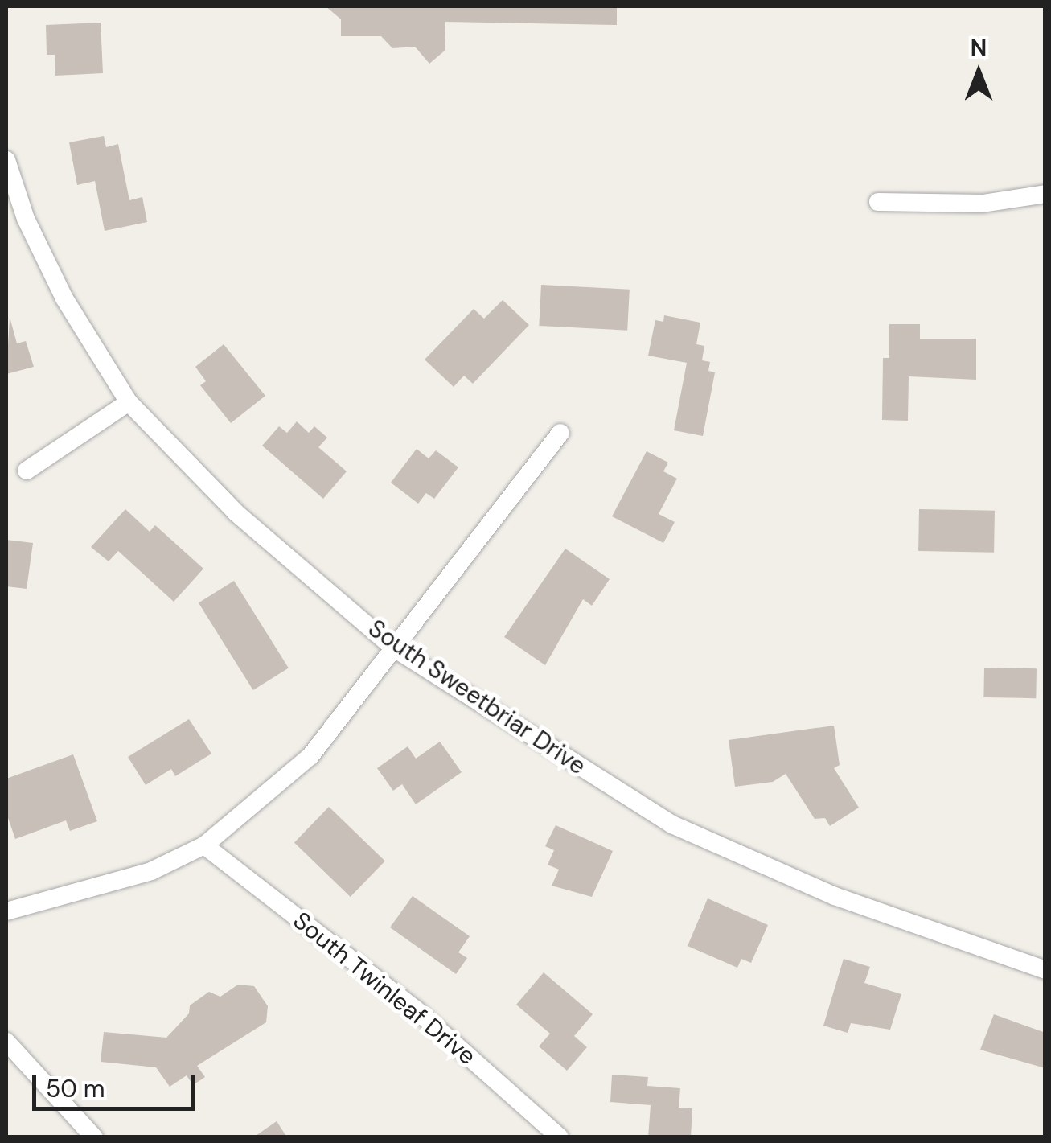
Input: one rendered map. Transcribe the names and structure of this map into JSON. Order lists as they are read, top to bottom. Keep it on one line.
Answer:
{"streets":{"street":["South Sweetbriar Drive","South Twinleaf Drive"]},"scale_bar":"50 m","north":"top"}
